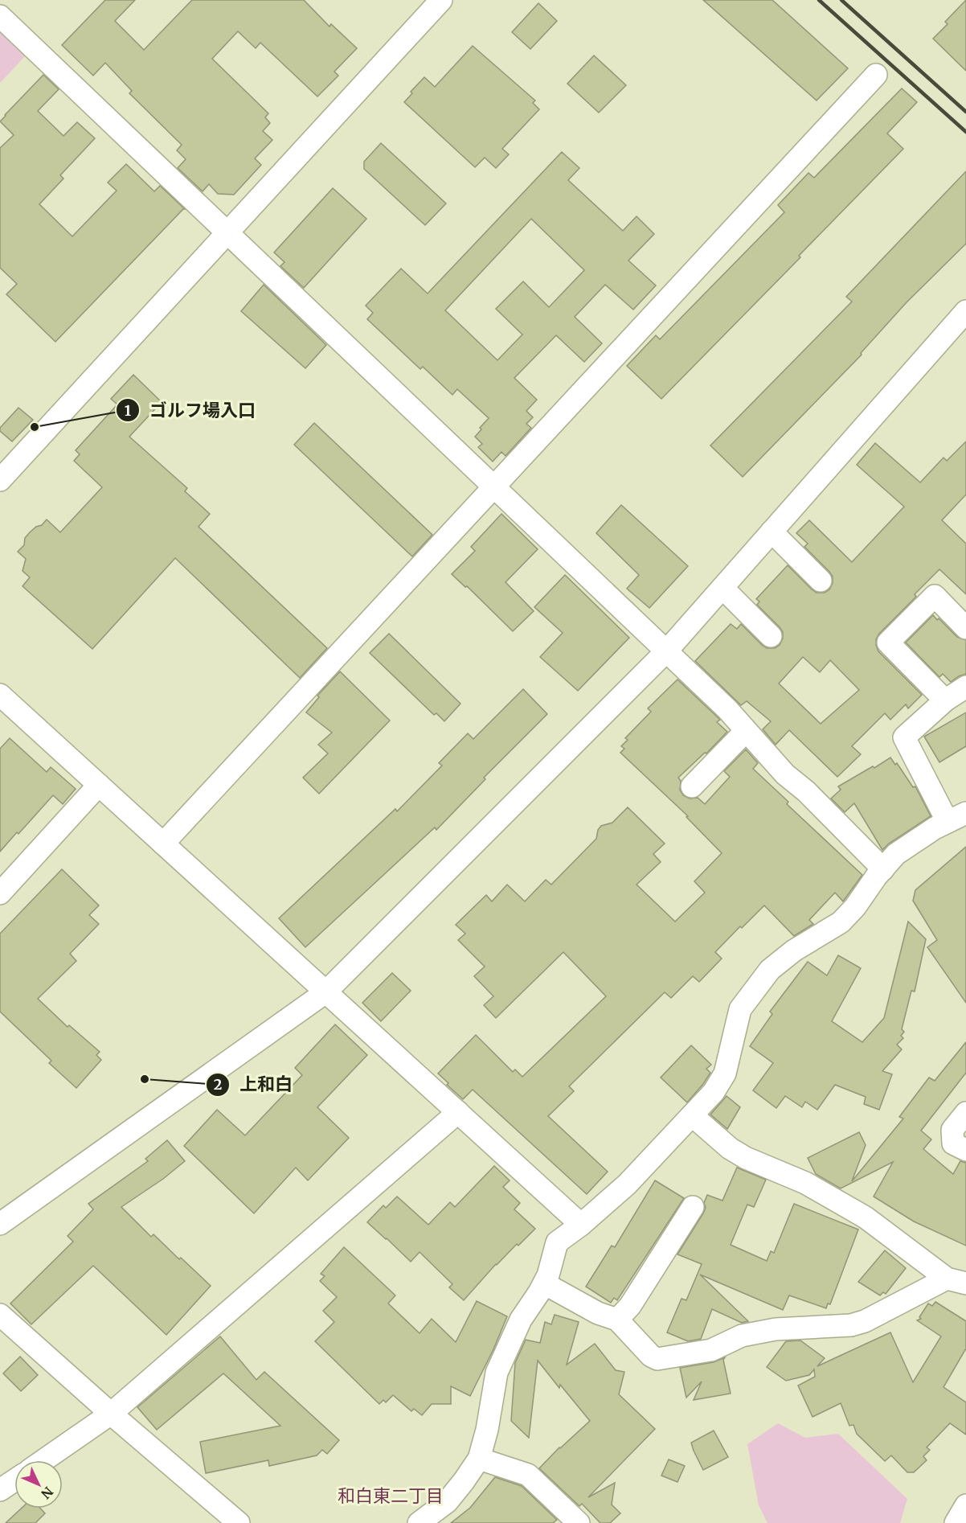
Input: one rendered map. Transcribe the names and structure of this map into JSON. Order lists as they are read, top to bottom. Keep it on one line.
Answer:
{"districts":["和白東二丁目"],"places":["ゴルフ場入口","上和白"],"north":"bottom right"}
